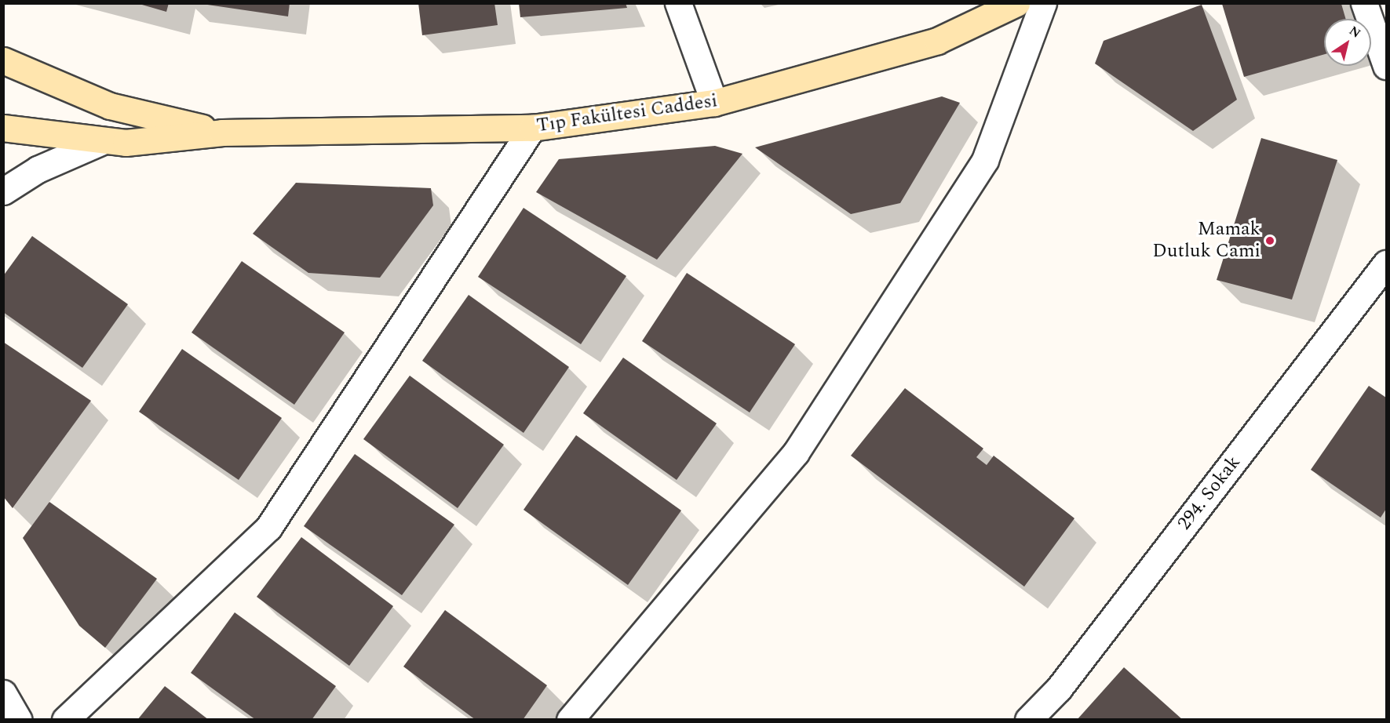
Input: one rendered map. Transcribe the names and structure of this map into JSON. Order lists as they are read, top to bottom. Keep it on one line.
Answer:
{"streets":{"main road":["Tıp Fakültesi Caddesi"],"street":["294. Sokak"]},"places":["Mamak Dutluk Cami"],"north":"top right"}
